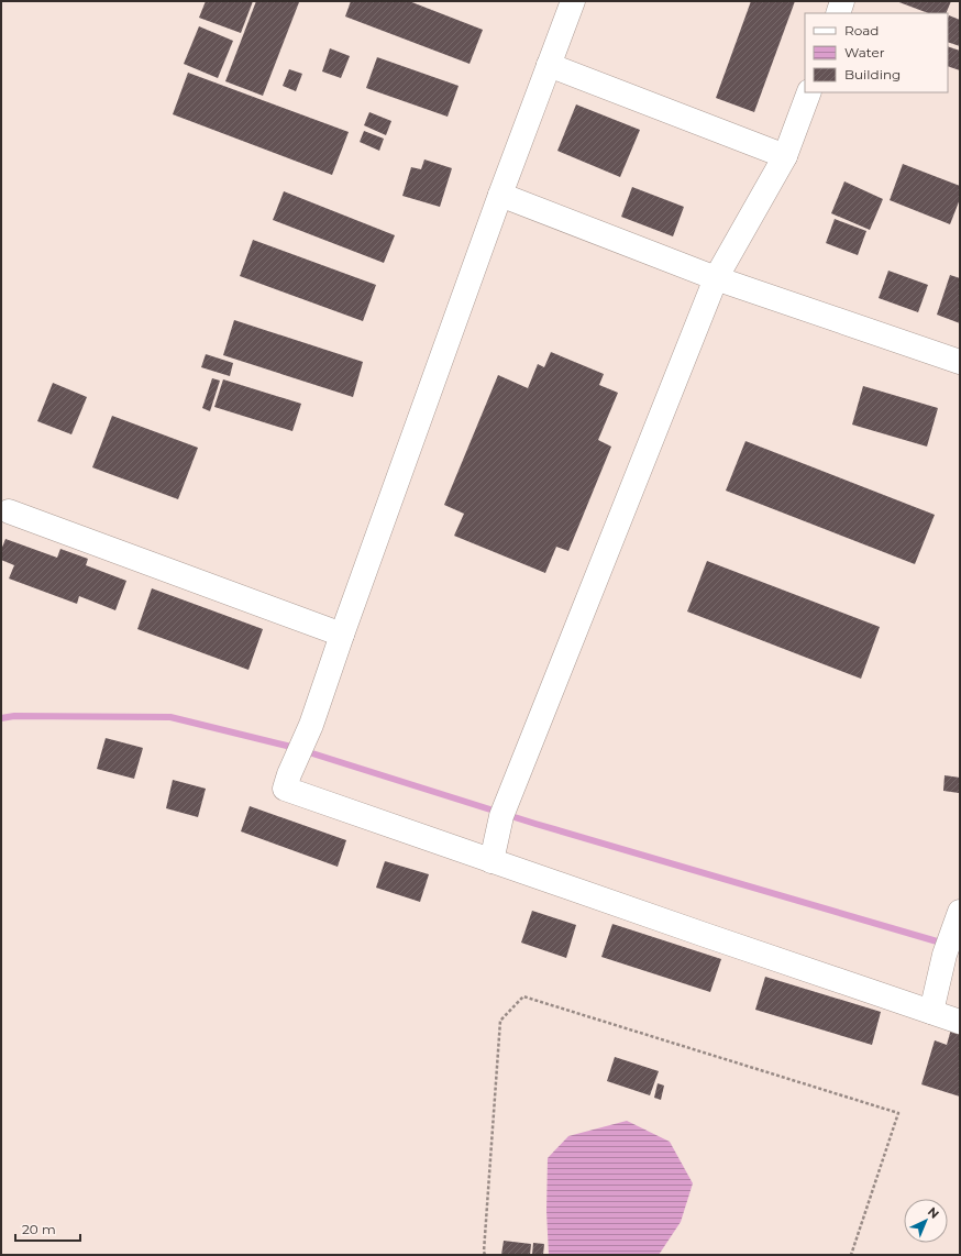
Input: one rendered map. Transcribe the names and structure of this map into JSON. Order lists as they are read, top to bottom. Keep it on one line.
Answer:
{"legend":["Road","Water","Building"],"scale_bar":"20 m","north":"top right"}
